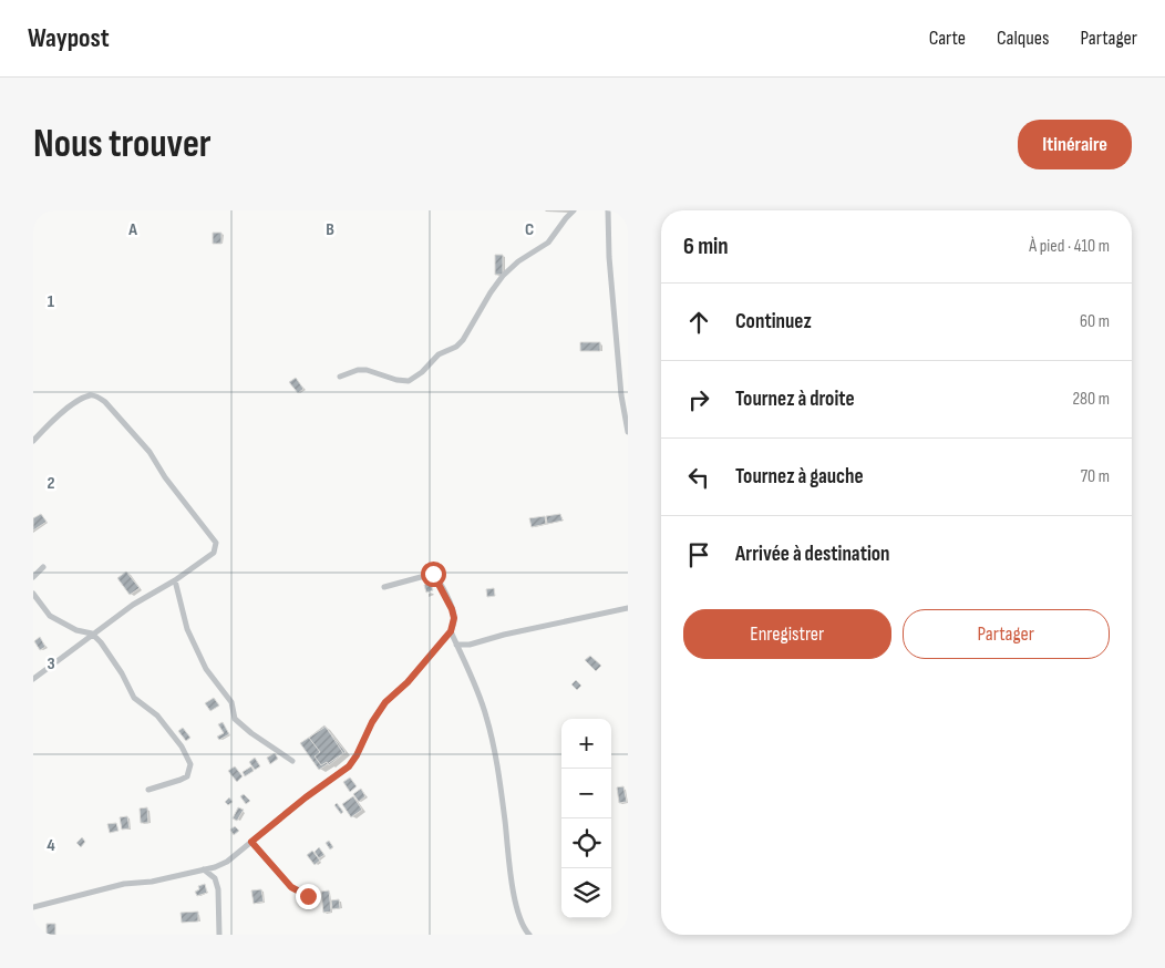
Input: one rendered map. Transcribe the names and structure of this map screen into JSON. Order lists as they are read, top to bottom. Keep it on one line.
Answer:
{"page":{"header":"Waypost","nav":["Carte","Calques","Partager"],"buttons":["Itinéraire",["Enregistrer","Partager"]],"title":"Nous trouver","heading":["6 min","À pied · 410 m"],"list":[["Continuez","60 m"],["Tournez à droite","280 m"],["Tournez à gauche","70 m"],"Arrivée à destination"],"map_buttons":["+","−"]},"grid":{"columns":["A","B","C"],"rows":["1","2","3","4"]}}
